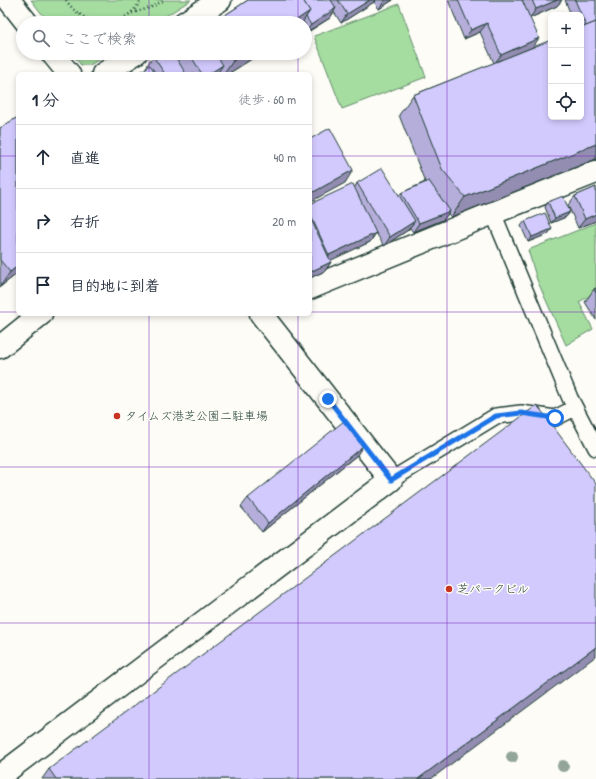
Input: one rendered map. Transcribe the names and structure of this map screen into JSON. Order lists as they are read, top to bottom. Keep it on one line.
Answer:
{"places":["タイムズ港芝公園二駐車場","芝パークビル"],"page":{"map_buttons":["+","−"],"search":"ここで検索","heading":["1 分","徒歩 · 60 m"],"list":[["直進","40 m"],["右折","20 m"],"目的地に到着"]}}
